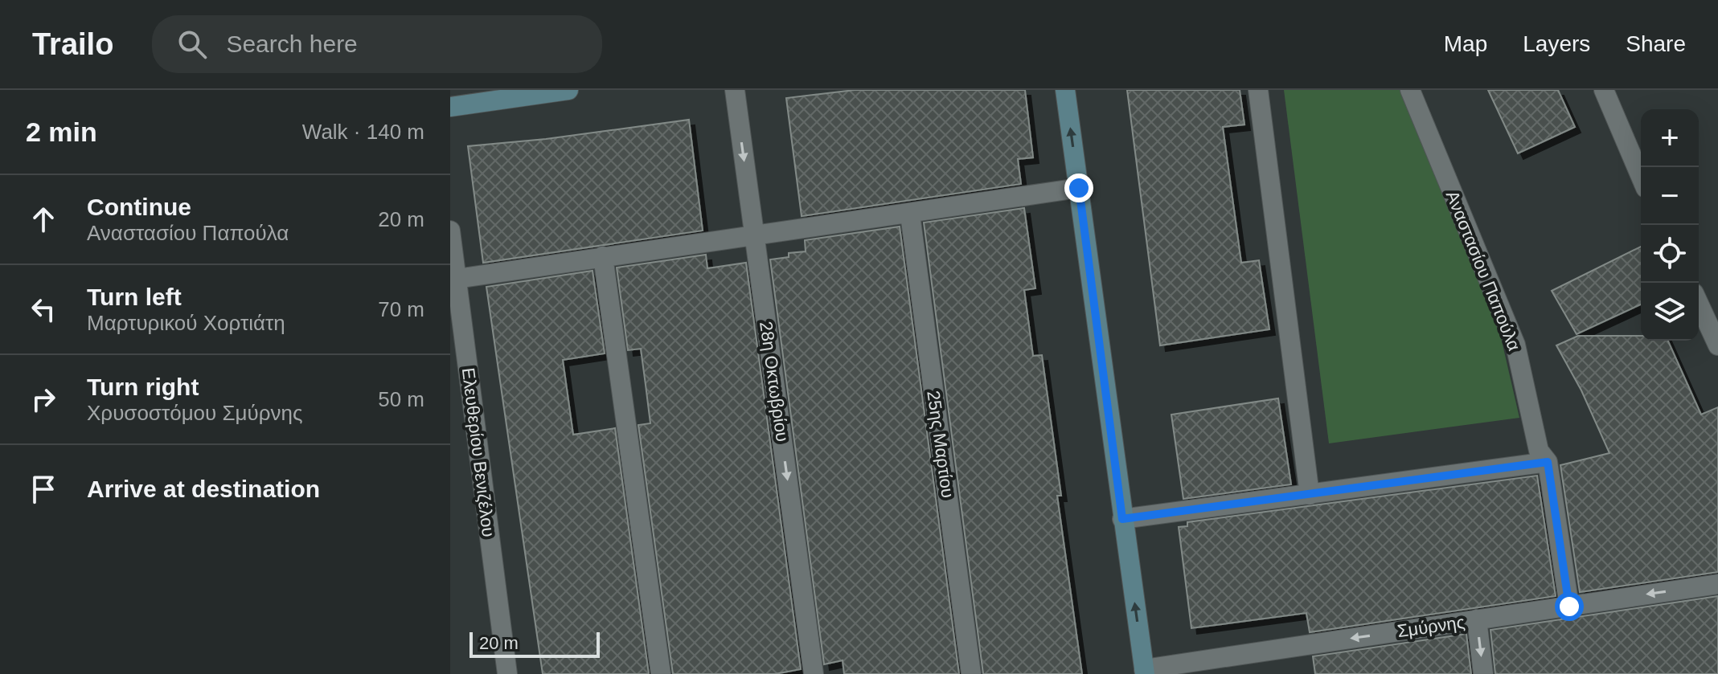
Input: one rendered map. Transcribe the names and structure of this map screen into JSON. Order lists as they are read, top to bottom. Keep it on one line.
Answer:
{"streets":{"street":["Αναστασίου Παπούλα","28η Οκτωβρίου","25ης Μαρτίου","Ελευθερίου Βενιζέλου","Σμύρνης"]},"crossings":[["Αναστασίου Παπούλα","Σμύρνης"]],"scale_bar":"20 m","page":{"header":"Trailo","search":"Search here","nav":["Map","Layers","Share"],"heading":["2 min","Walk · 140 m"],"map_buttons":["+","−"],"list":[["Continue","Αναστασίου Παπούλα","20 m"],["Turn left","Μαρτυρικού Χορτιάτη","70 m"],["Turn right","Χρυσοστόμου Σμύρνης","50 m"],"Arrive at destination"],"scale":"20 m"}}
